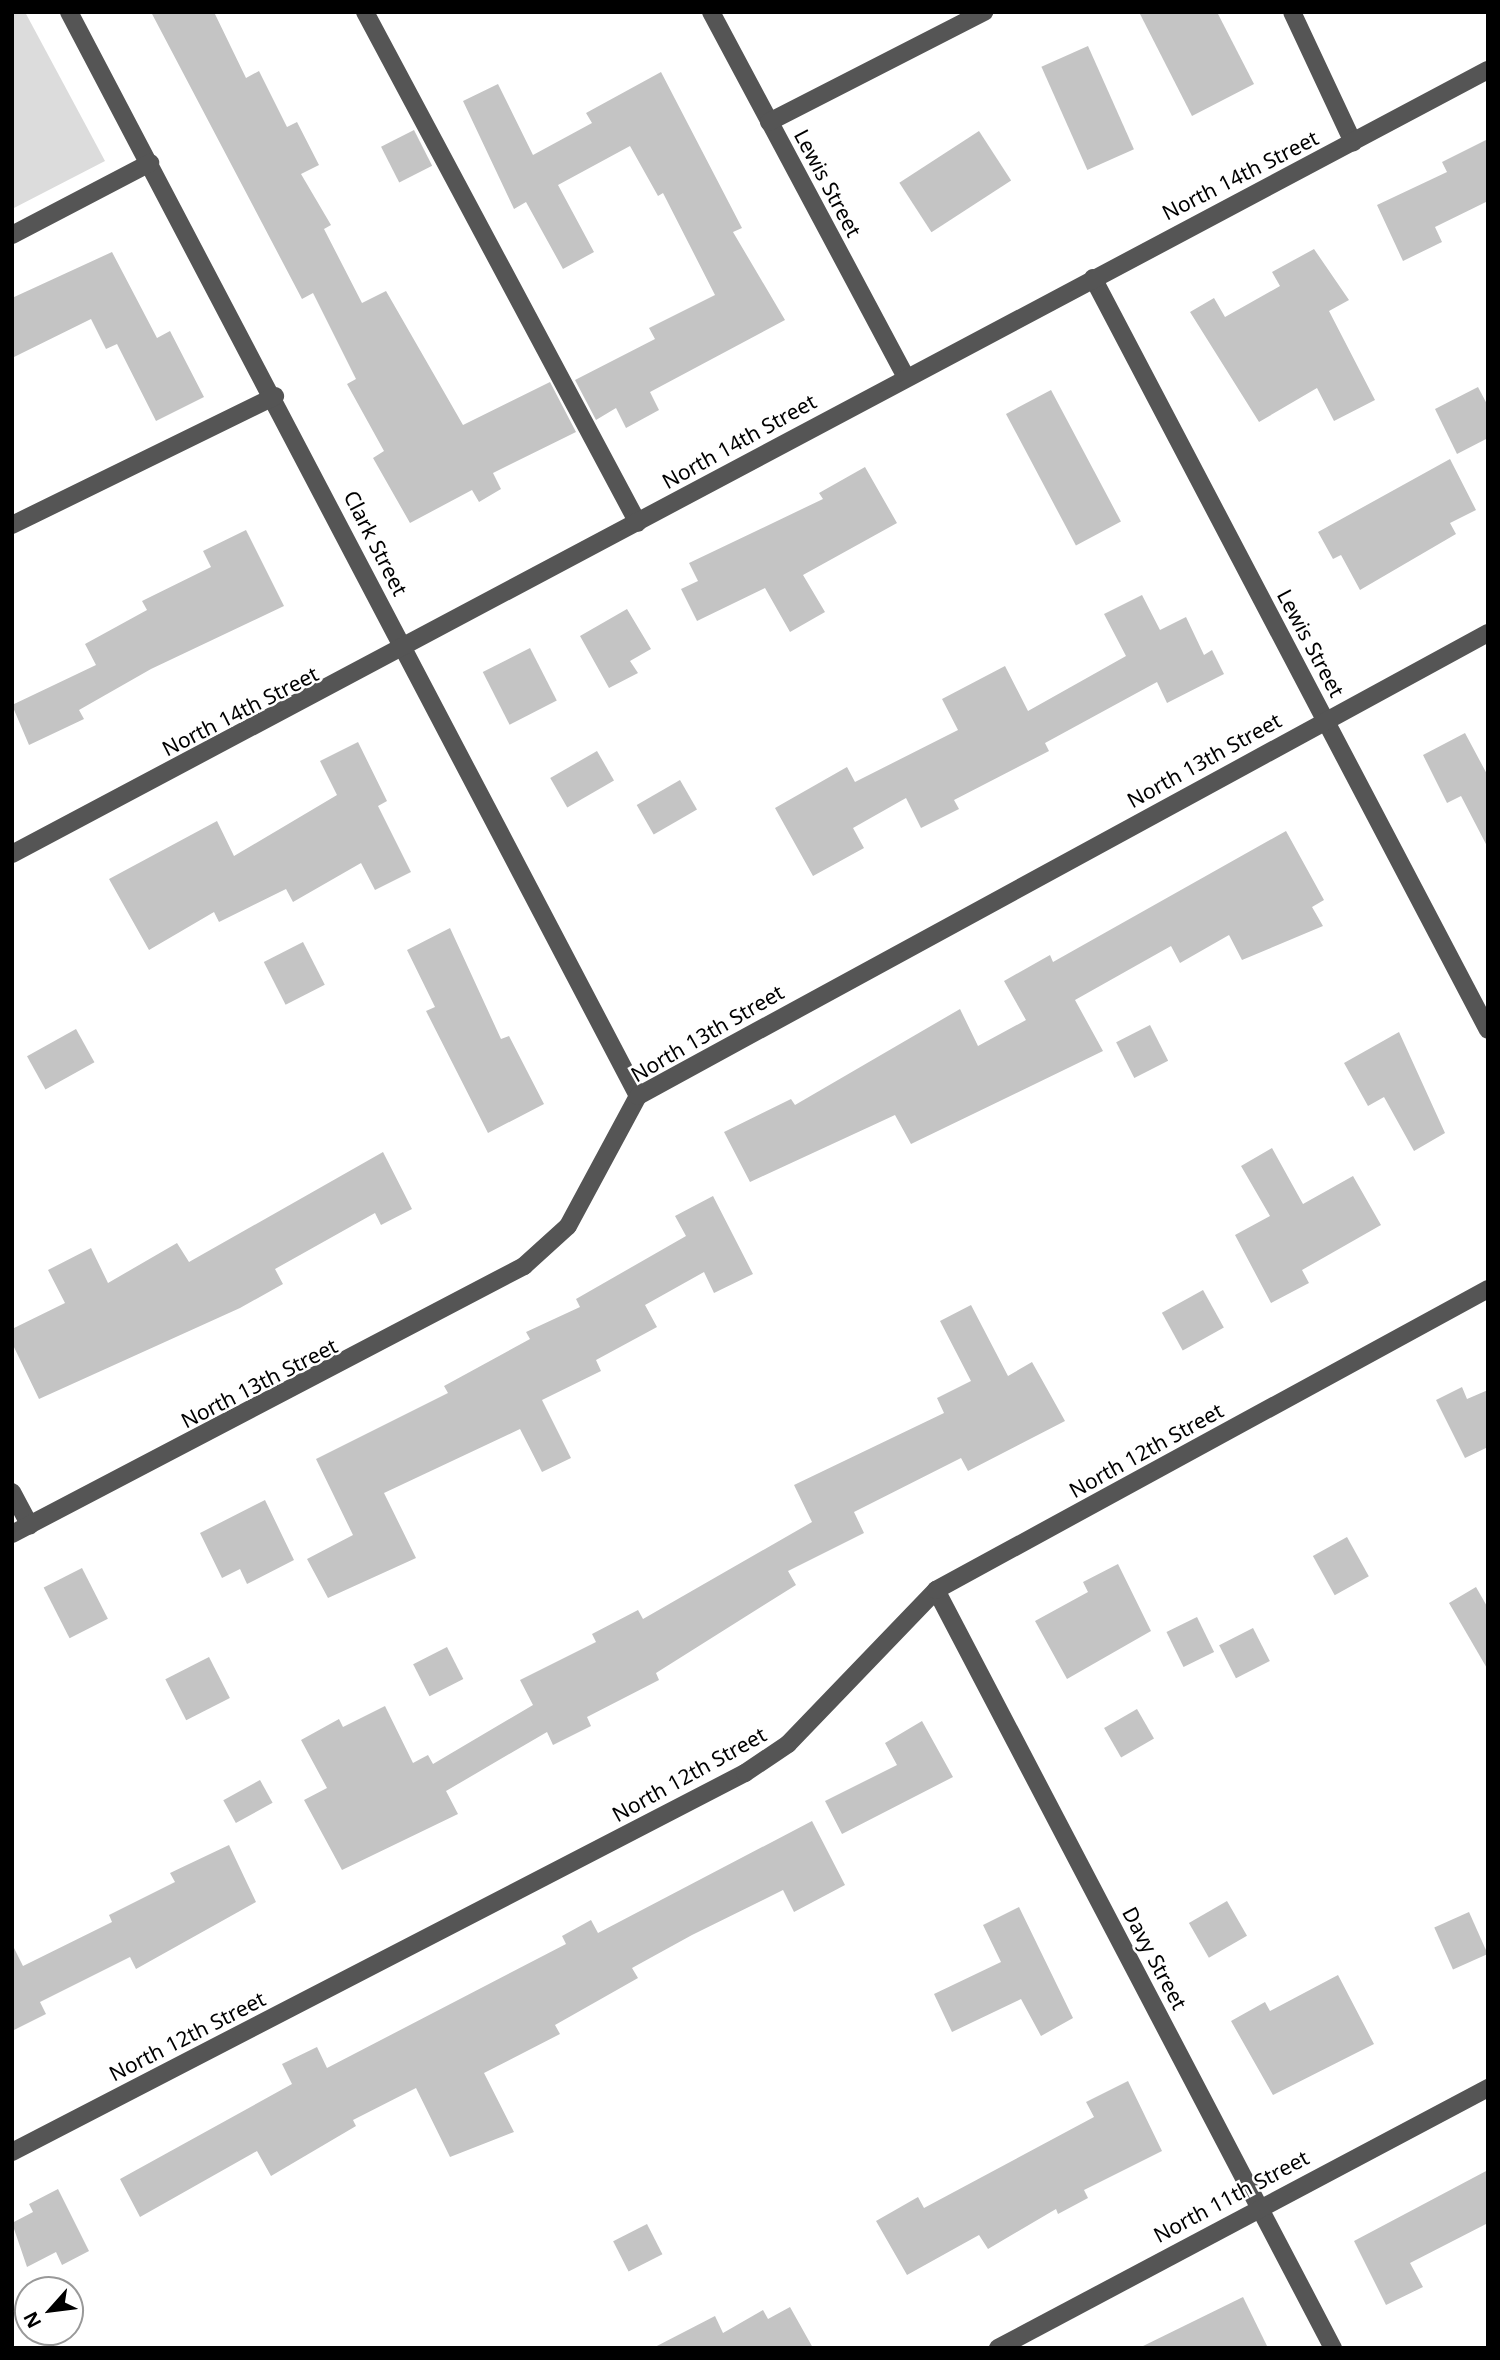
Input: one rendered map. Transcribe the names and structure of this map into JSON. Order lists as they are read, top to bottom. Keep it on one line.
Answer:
{"streets":{"street":["North 14th Street","Lewis Street","Clark Street","North 13th Street","North 12th Street","Davy Street","North 11th Street"]},"crossings":[["North 14th Street","Lewis Street"],["North 14th Street","Clark Street"],["Lewis Street","North 13th Street"],["Clark Street","North 13th Street"],["North 12th Street","Davy Street"],["Davy Street","North 11th Street"]],"north":"bottom left"}
